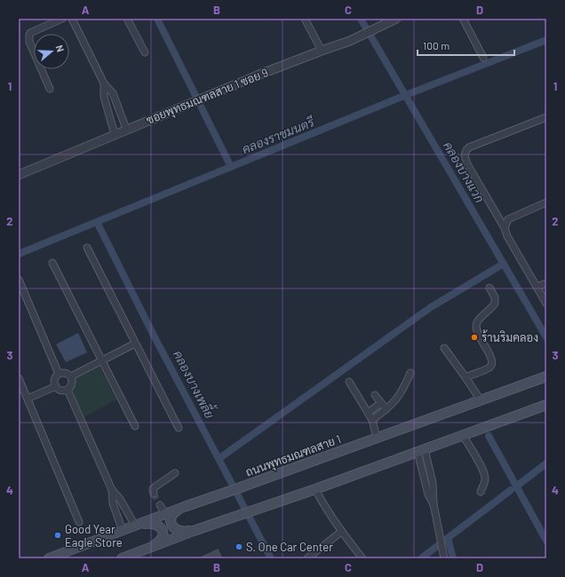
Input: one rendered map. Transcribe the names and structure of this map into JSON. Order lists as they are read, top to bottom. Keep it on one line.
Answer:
{"streets":{"main road":["ถนนพุทธมณฑลสาย 1"],"street":["ซอยพุทธมณฑลสาย 1 ซอย 9"]},"water":["คลองราชมนตรี","คลองบางแวก","คลองบางเพลี้ย"],"places":["ร้านริมคลอง","Good Year Eagle Store","S. One Car Center"],"scale_bar":"100 m","north":"right","grid":{"columns":["A","B","C","D"],"rows":["1","2","3","4"]}}
